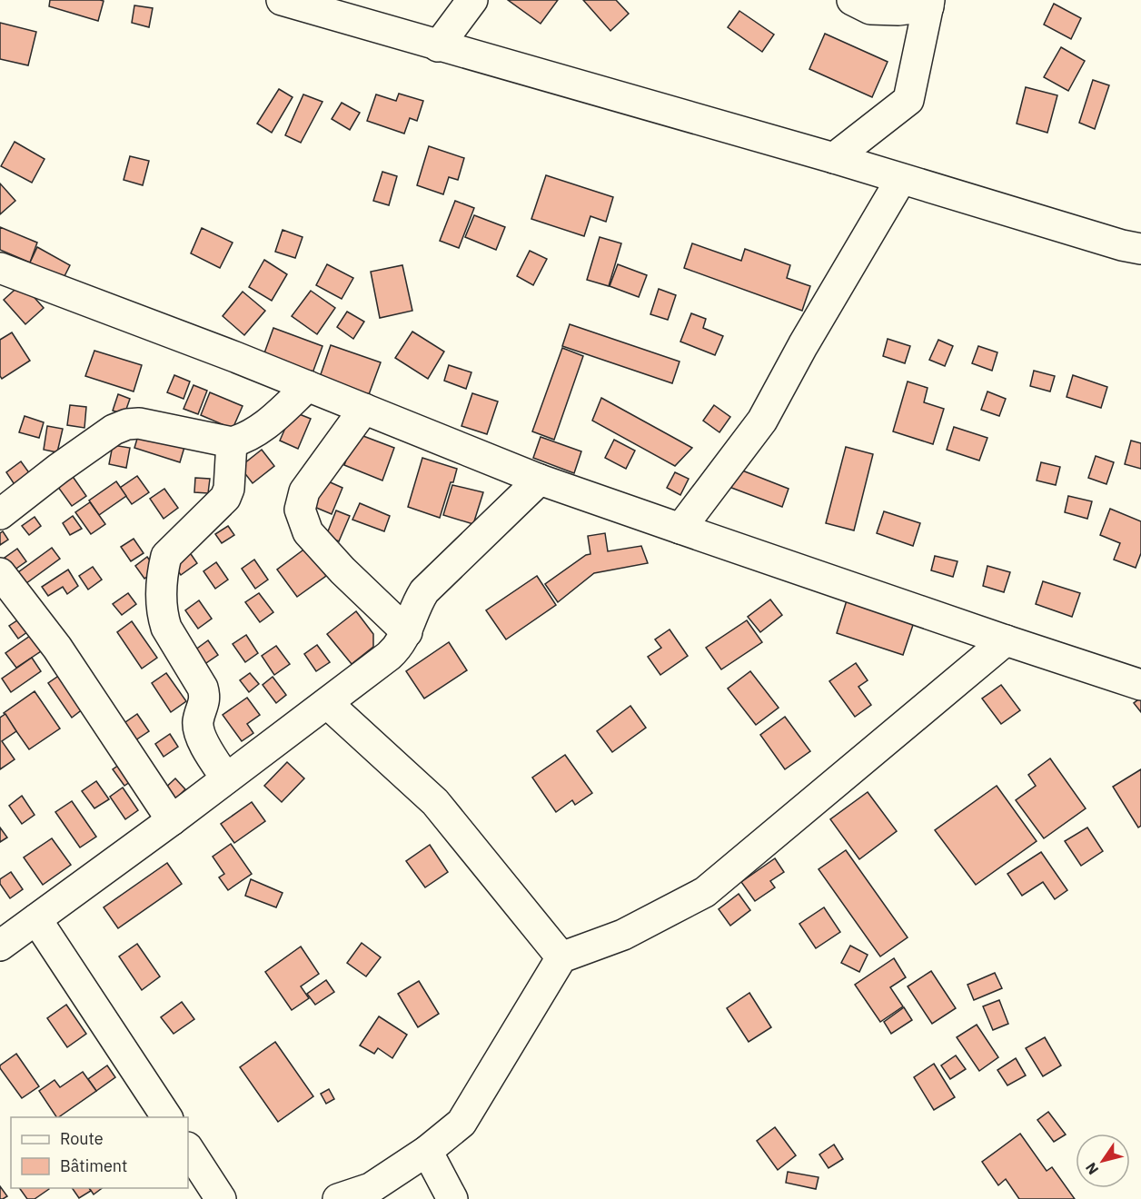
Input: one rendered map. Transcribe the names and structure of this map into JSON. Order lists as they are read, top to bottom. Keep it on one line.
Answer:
{"legend":["Route","Bâtiment"],"north":"bottom left"}
